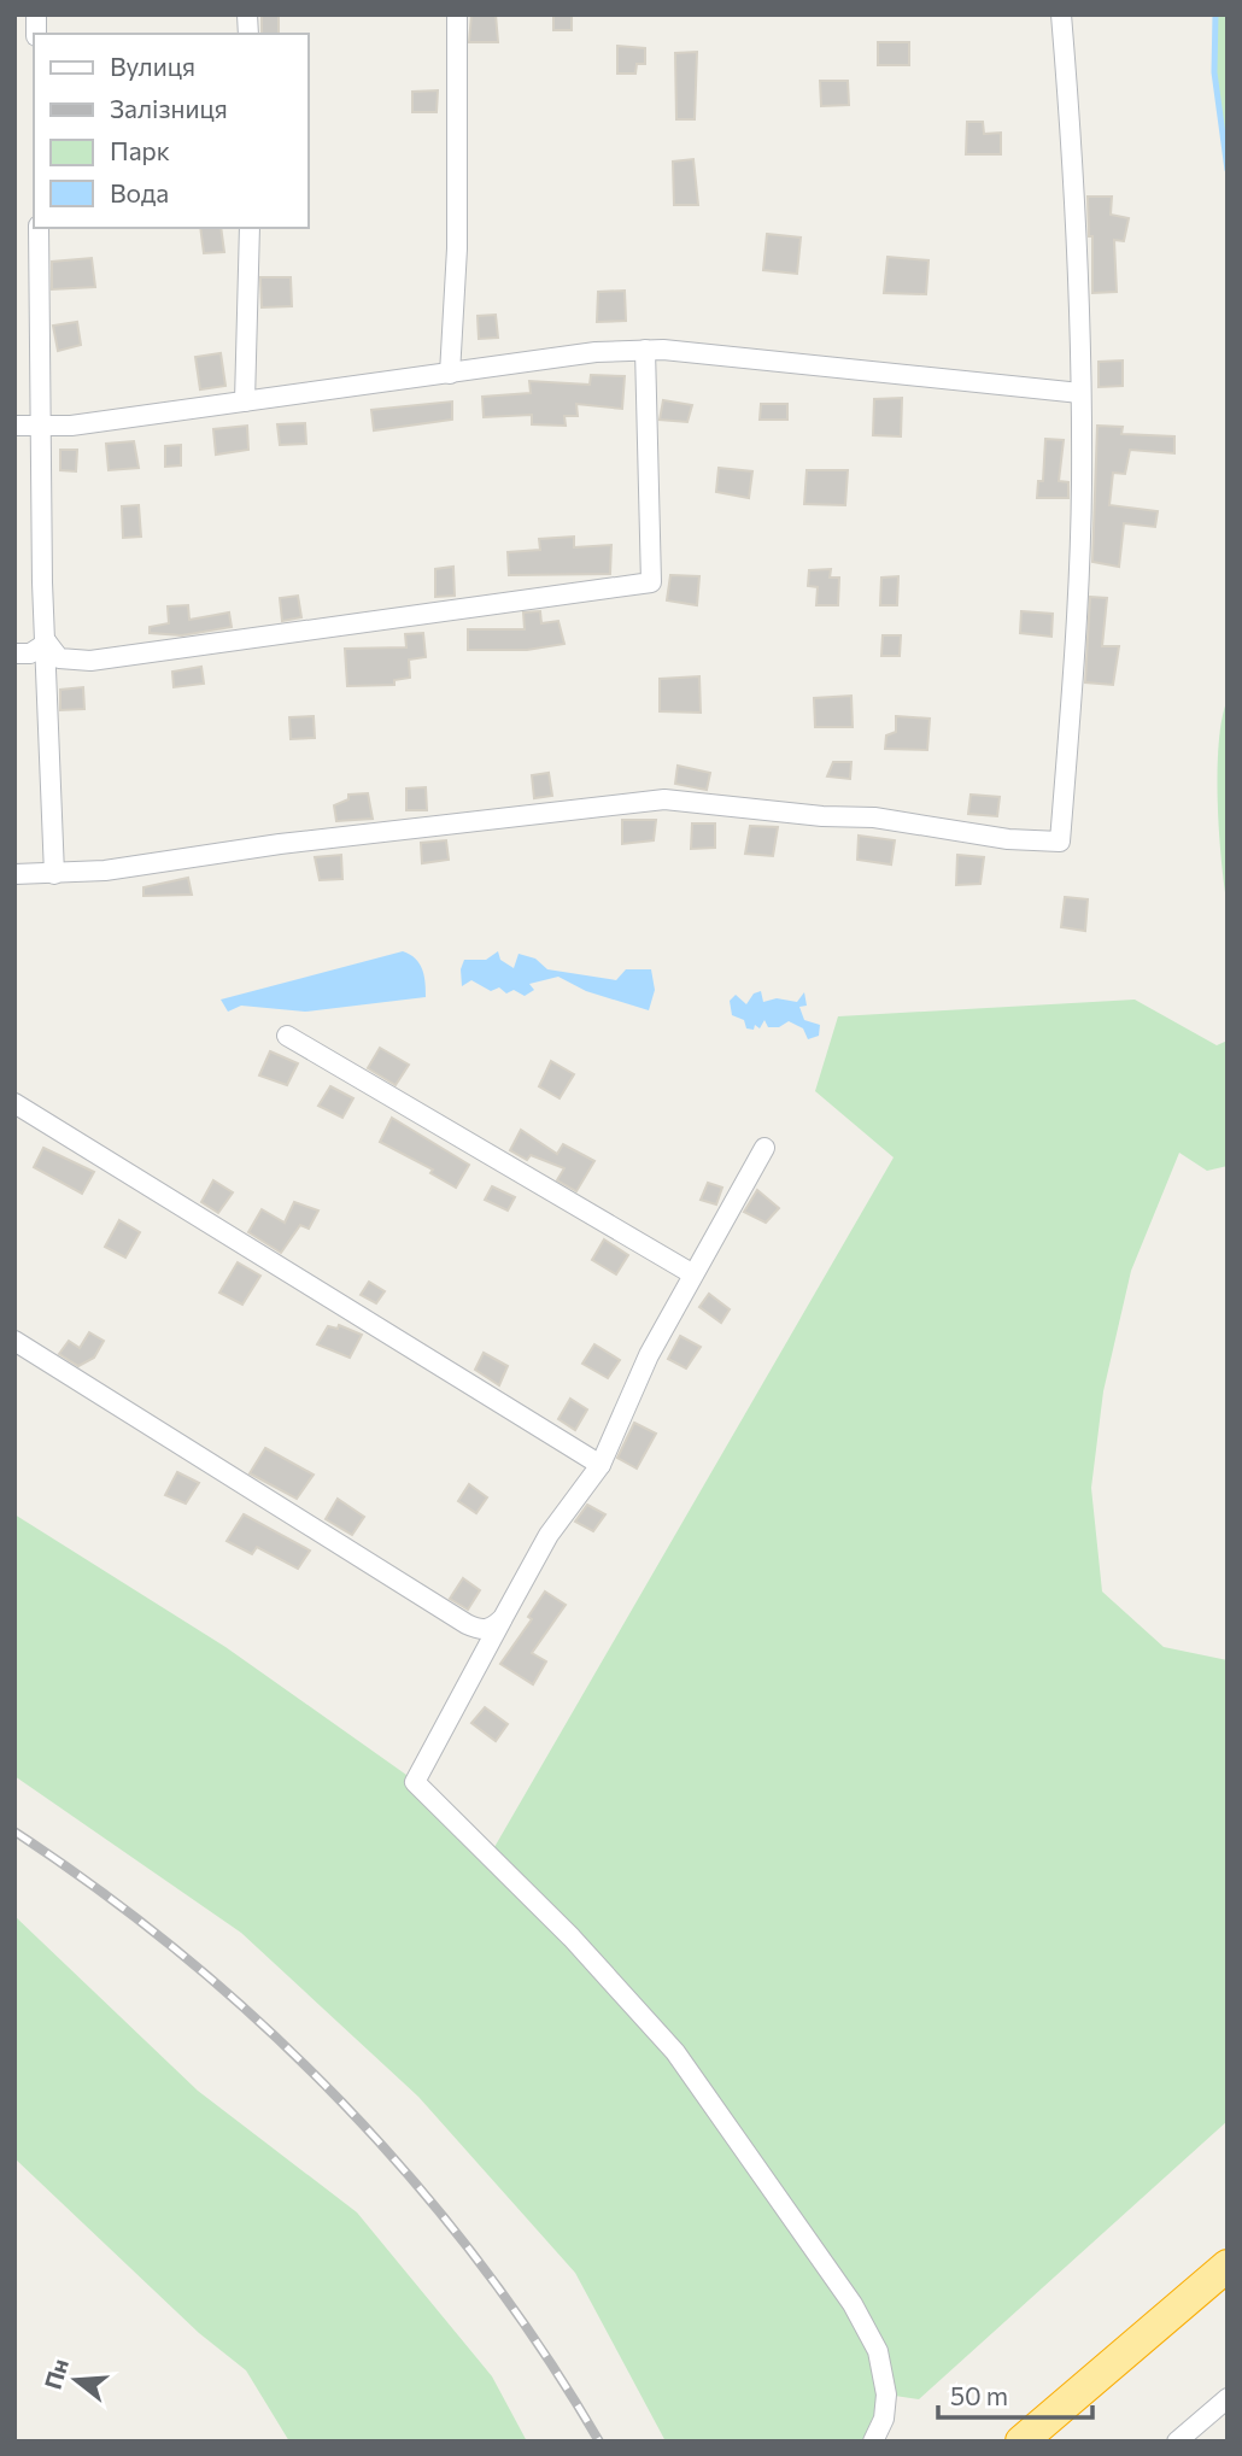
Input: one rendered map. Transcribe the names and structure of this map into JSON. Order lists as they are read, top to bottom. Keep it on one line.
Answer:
{"legend":["Вулиця","Залізниця","Парк","Вода"],"scale_bar":"50 m","north":"left"}
